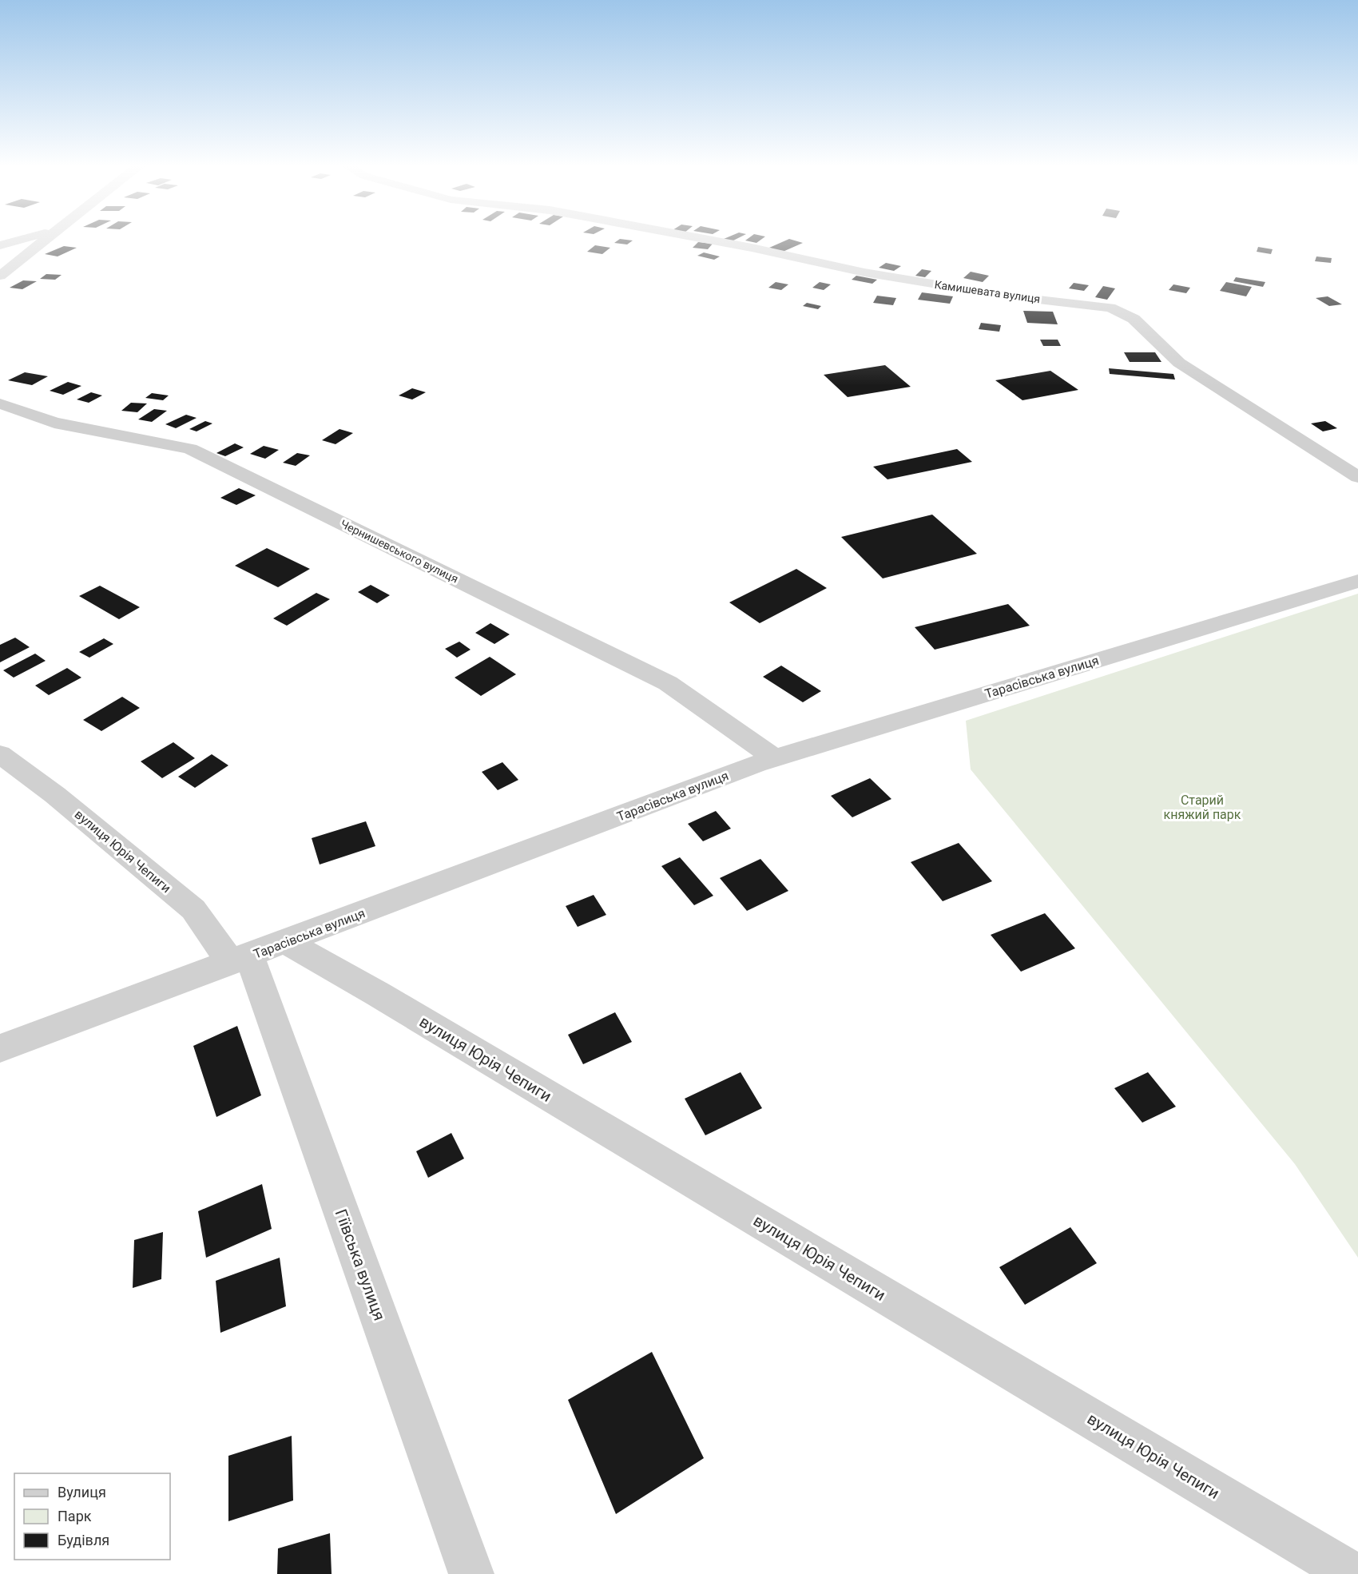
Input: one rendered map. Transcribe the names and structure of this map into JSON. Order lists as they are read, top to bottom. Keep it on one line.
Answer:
{"streets":{"street":["Камишевата вулиця","Чернишевського вулиця","Тарасівська вулиця","вулиця Юрія Чепиги","Гіївська вулиця"]},"crossings":[["Чернишевського вулиця","Тарасівська вулиця"],["Тарасівська вулиця","вулиця Юрія Чепиги"],["Тарасівська вулиця","Гіївська вулиця"],["вулиця Юрія Чепиги","Гіївська вулиця"]],"parks":["Старий княжий парк"],"legend":["Вулиця","Парк","Будівля"]}
